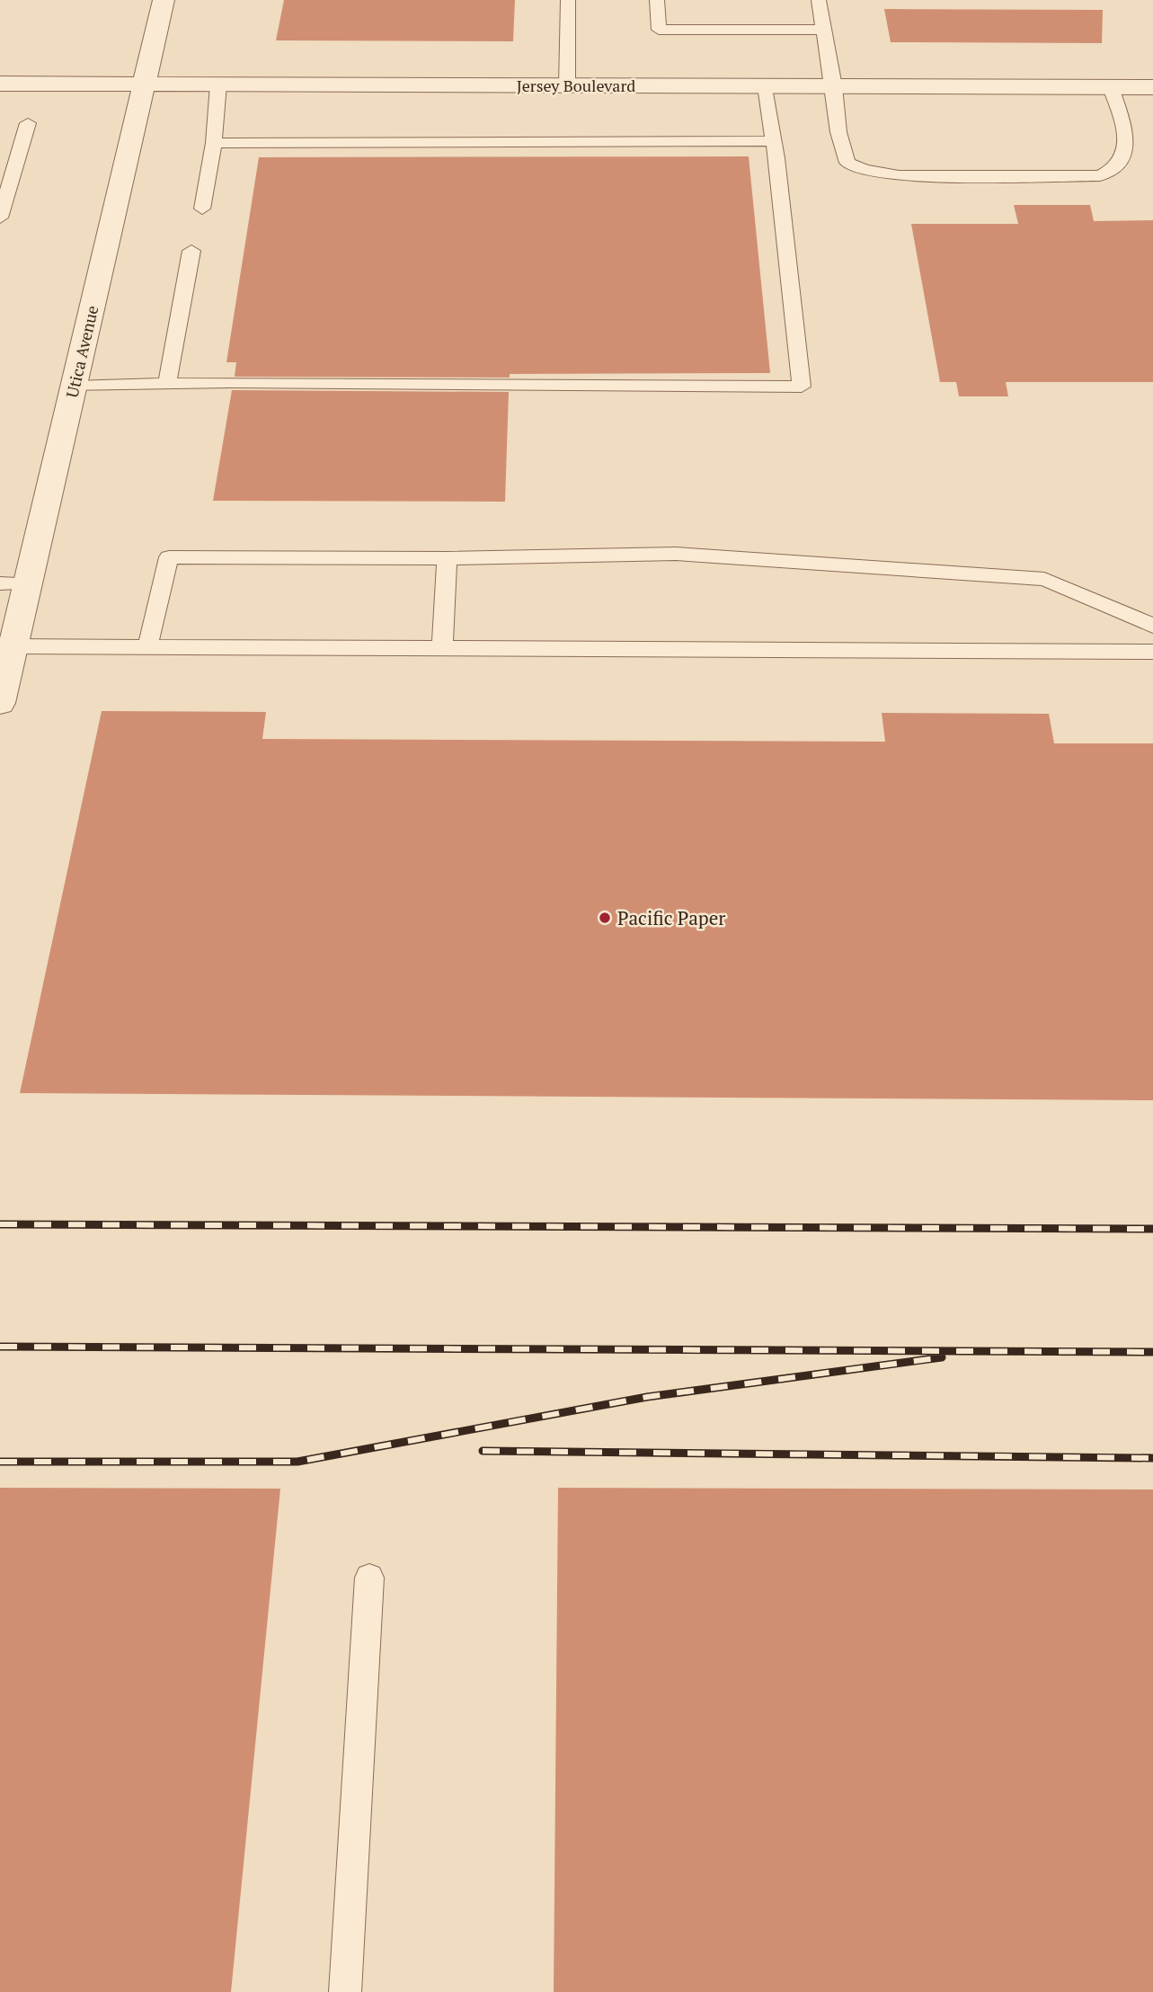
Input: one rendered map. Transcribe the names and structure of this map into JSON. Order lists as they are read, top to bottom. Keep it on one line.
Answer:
{"streets":{"street":["Jersey Boulevard","Utica Avenue"]},"crossings":[["Jersey Boulevard","Utica Avenue"]],"places":["Pacific Paper"]}
